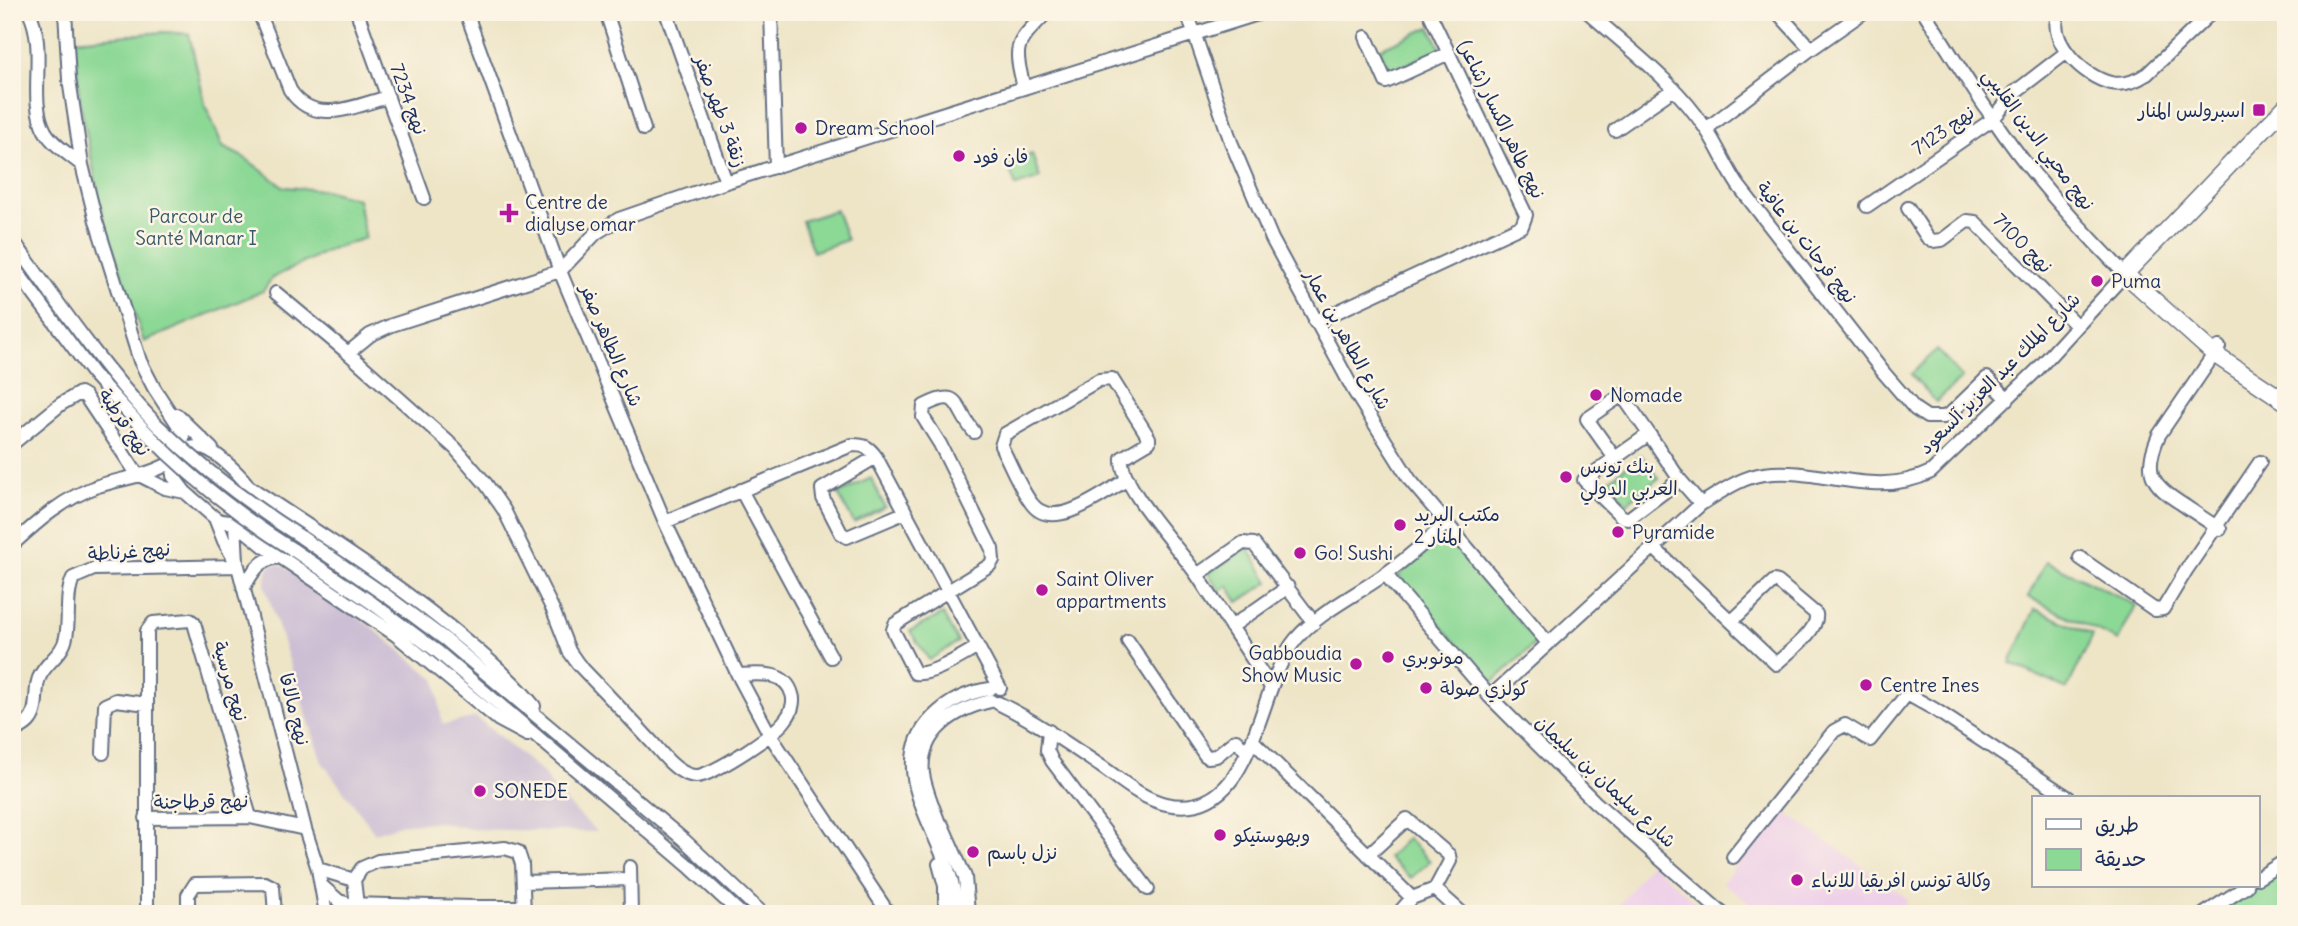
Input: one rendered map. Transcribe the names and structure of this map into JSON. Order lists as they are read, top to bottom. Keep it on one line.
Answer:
{"streets":{"main road":["نهج محيي الدين القليبي","شارع الملك عبد العزيز آلسعود"],"street":["نهج 7234","زنقة 3 طهر صفر","نهج طاهر الكسار (شاعر)","نهج 7123","نهج فرحات بن عافية","نهج 7100","شارع الطاهر بن عمار","شارع الطاهر صفر","نهج قرطبة","نهج غرناطة","نهج مرسية","نهج مالاقا","شارع سليمان بن سليمان","نهج قرطاجنة"]},"crossings":[["زنقة 3 طهر صفر","شارع الطاهر صفر"],["نهج طاهر الكسار (شاعر)","شارع الطاهر بن عمار"],["نهج 7123","نهج محيي الدين القليبي"],["نهج محيي الدين القليبي","شارع الملك عبد العزيز آلسعود"],["نهج فرحات بن عافية","شارع الملك عبد العزيز آلسعود"],["نهج 7100","شارع الملك عبد العزيز آلسعود"],["شارع الطاهر بن عمار","شارع الطاهر صفر"],["شارع الطاهر بن عمار","شارع الملك عبد العزيز آلسعود"],["شارع الملك عبد العزيز آلسعود","شارع سليمان بن سليمان"],["نهج غرناطة","نهج مالاقا"],["نهج مرسية","نهج قرطاجنة"],["نهج مالاقا","نهج قرطاجنة"]],"parks":["Parcour de Santé Manar I"],"places":{"transit":["اسبرولس المنار"],"other":["Dream School","فان فود","Puma","Nomade","بنك تونس العربي الدولي","مكتب البريد المنار 2","Pyramide","Go! Sushi","Saint Oliver appartments","مونوبري","Gabboudia Show Music","Centre Ines","كولزي صولة","SONEDE","وبهوستيكو","نزل باسم","وكالة تونس افريقيا للانباء"],"health":["Centre de dialyse omar"]},"legend":["طريق","حديقة"]}
